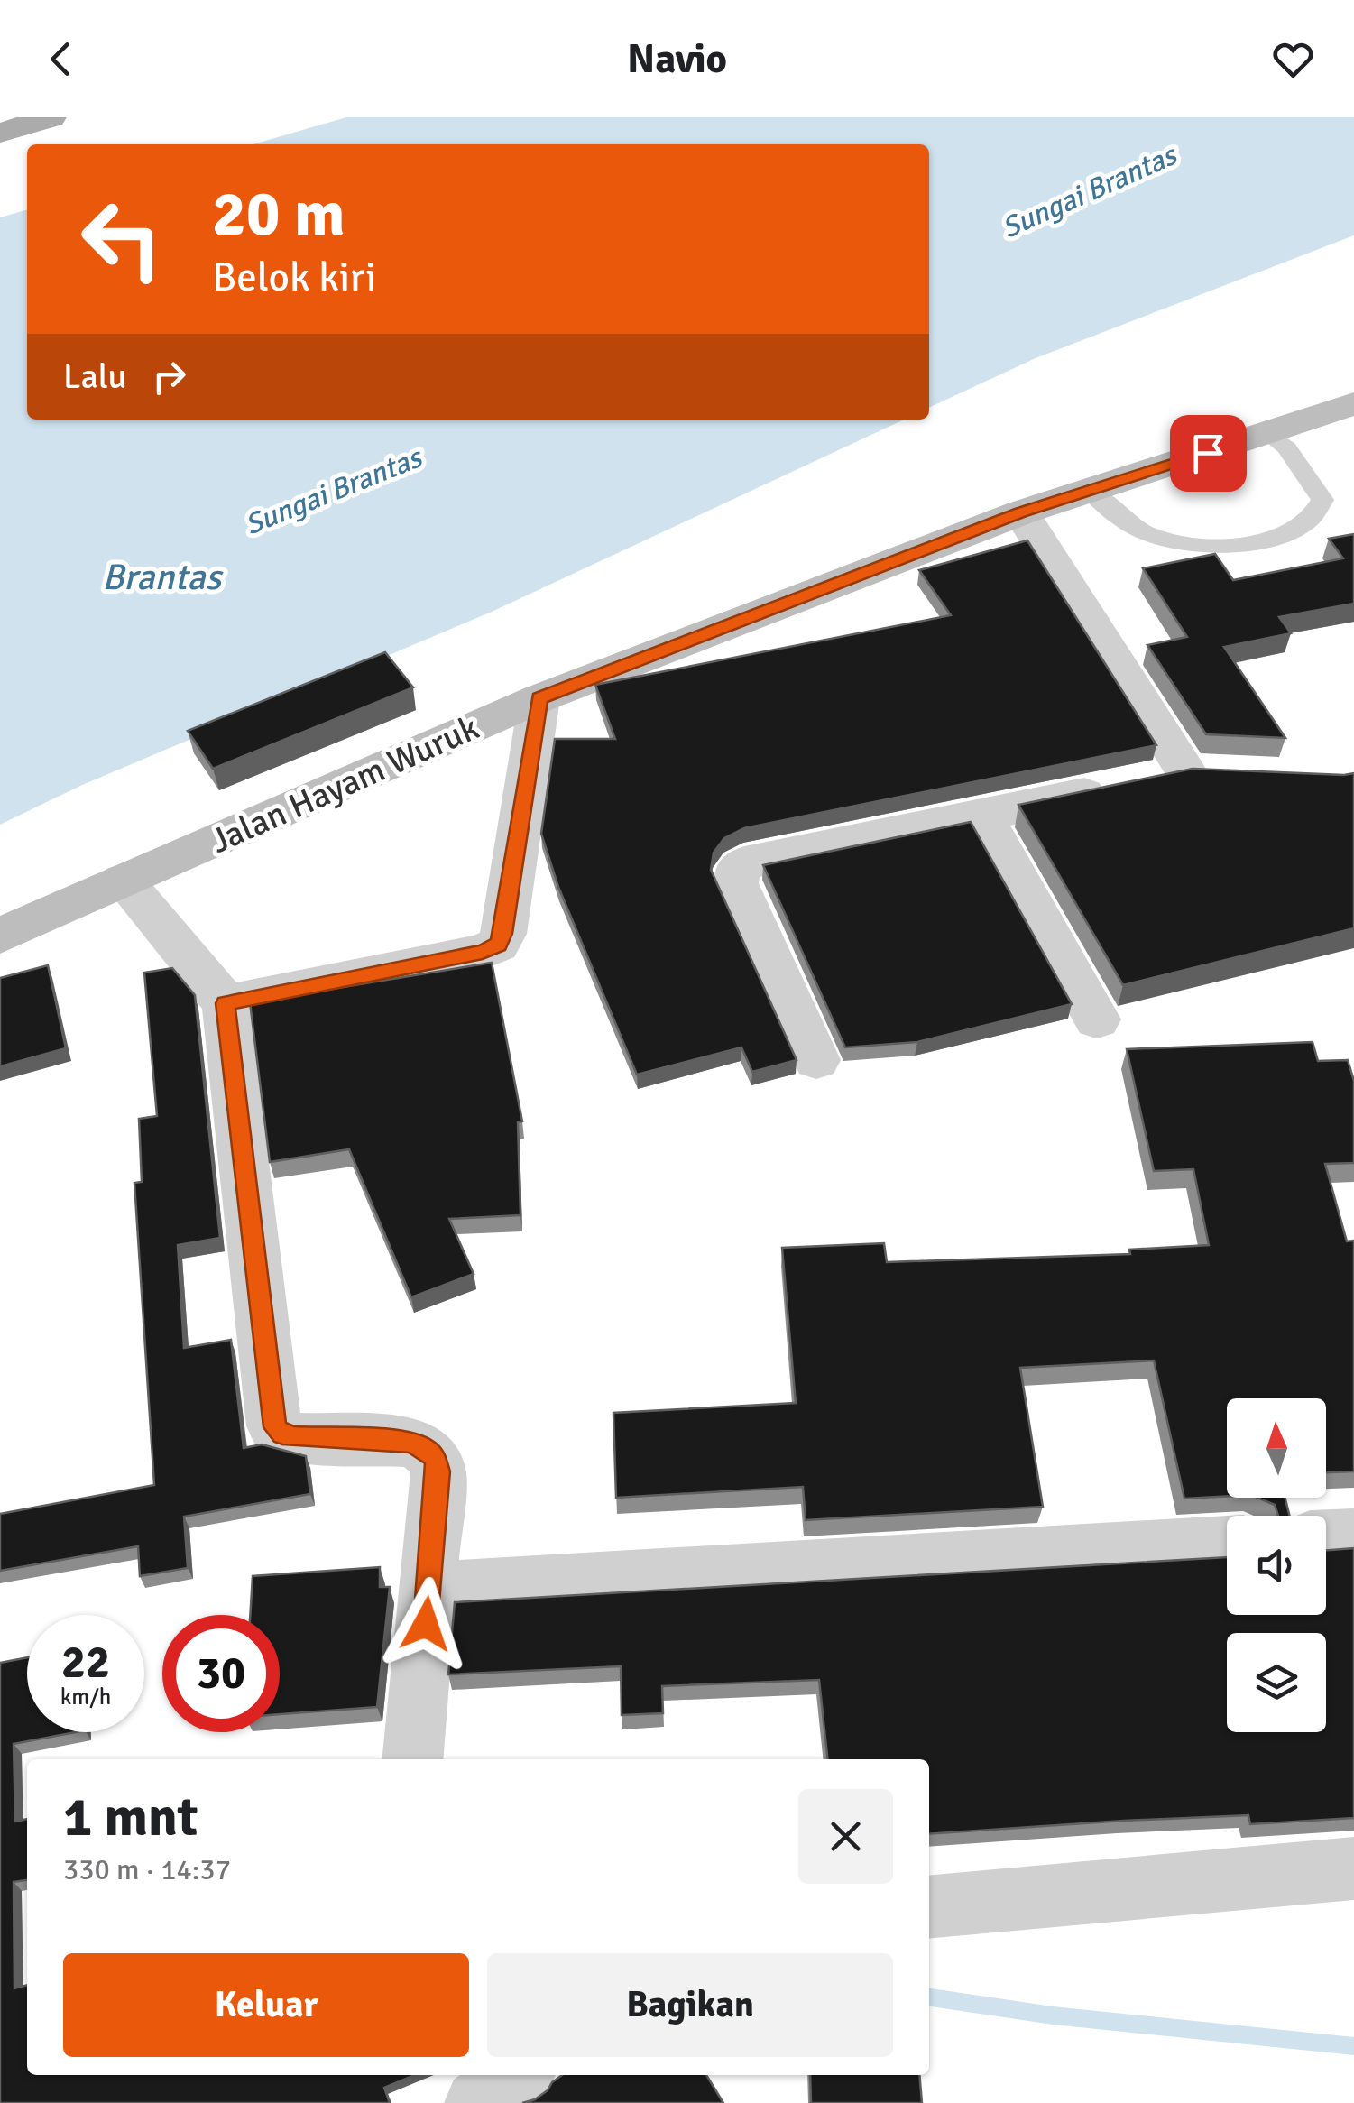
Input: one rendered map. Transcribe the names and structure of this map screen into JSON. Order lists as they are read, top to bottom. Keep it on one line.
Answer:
{"streets":{"main road":["Jalan Hayam Wuruk"]},"water":["Sungai Brantas","Brantas"],"north":"top","page":{"header":"Navio","turn":["20 m","Belok kiri"],"then":"Lalu","speed":"22 km/h","limit":"30","heading":["1 mnt","330 m · 14:37"],"buttons":["Keluar","Bagikan"]}}
